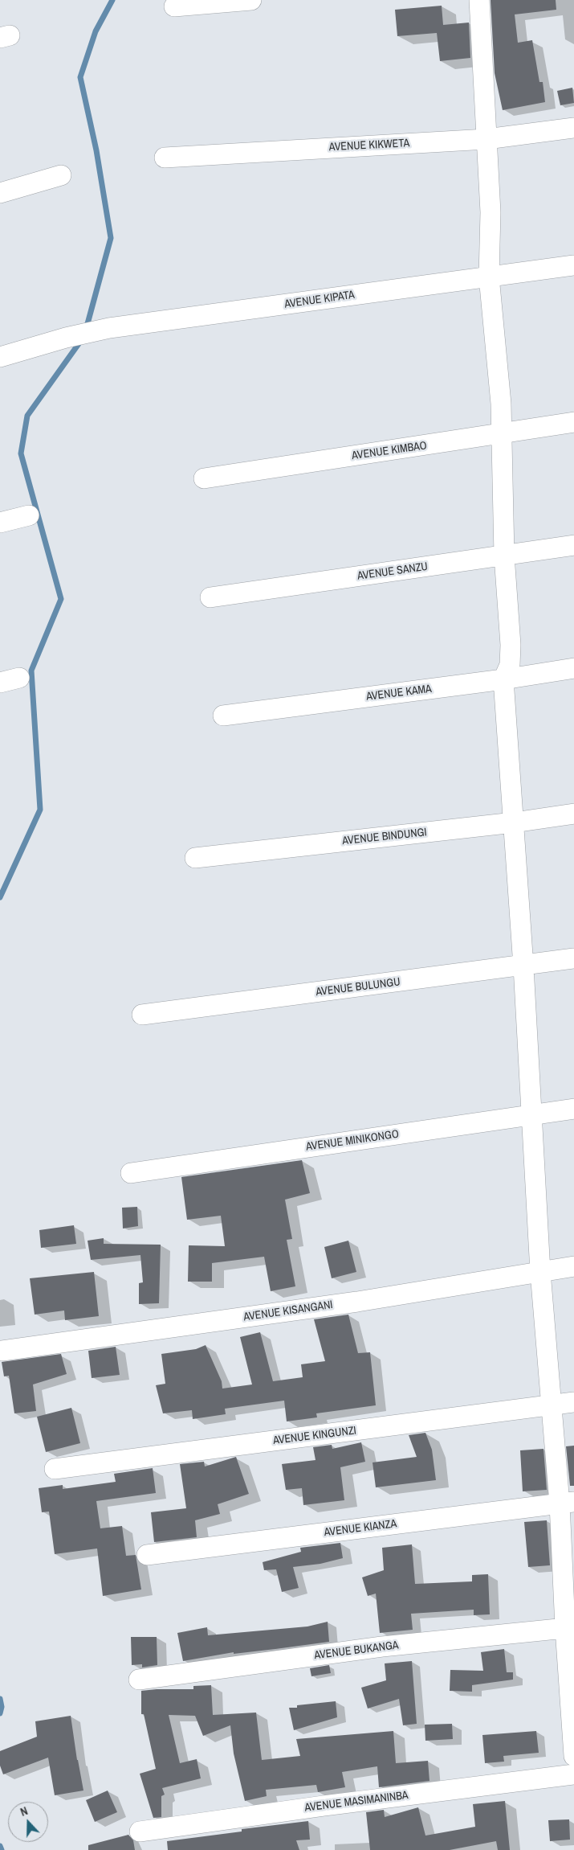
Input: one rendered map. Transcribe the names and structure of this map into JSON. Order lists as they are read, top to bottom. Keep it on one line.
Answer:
{"streets":{"street":["AVENUE KIKWETA","AVENUE KIPATA","AVENUE KIMBAO","AVENUE SANZU","AVENUE KAMA","AVENUE BINDUNGI","AVENUE BULUNGU","AVENUE MINIKONGO","AVENUE KISANGANI","AVENUE KINGUNZI","AVENUE KIANZA","AVENUE BUKANGA","AVENUE MASIMANINBA"]},"north":"top"}
